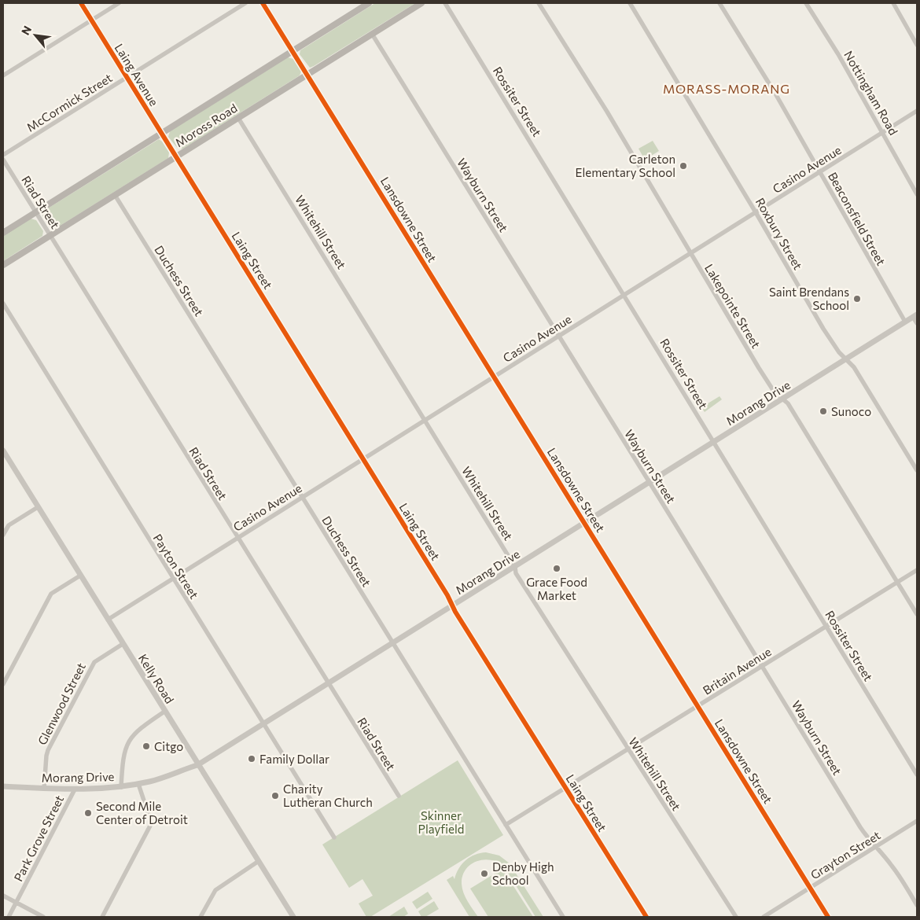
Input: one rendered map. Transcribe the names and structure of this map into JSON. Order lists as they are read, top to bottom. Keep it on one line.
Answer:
{"streets":{"main road":["Moross Road"],"street":["Laing Avenue","Nottingham Road","Rossiter Street","McCormick Street","Casino Avenue","Wayburn Street","Riad Street","Beaconsfield Street","Lansdowne Street","Whitehill Street","Roxbury Street","Laing Street","Duchess Street","Lakepointe Street","Morang Drive","Payton Street","Britain Avenue","Kelly Road","Glenwood Street","Park Grove Street","Grayton Street"]},"crossings":[["Laing Avenue","McCormick Street"],["Laing Avenue","Moross Road"],["Laing Avenue","Laing Street"],["Nottingham Road","Casino Avenue"],["Rossiter Street","Casino Avenue"],["Rossiter Street","Morang Drive"],["Rossiter Street","Britain Avenue"],["Moross Road","Wayburn Street"],["Moross Road","Riad Street"],["Moross Road","Lansdowne Street"],["Moross Road","Whitehill Street"],["Moross Road","Laing Street"],["Moross Road","Duchess Street"],["Casino Avenue","Wayburn Street"],["Casino Avenue","Riad Street"],["Casino Avenue","Beaconsfield Street"],["Casino Avenue","Lansdowne Street"],["Casino Avenue","Whitehill Street"],["Casino Avenue","Roxbury Street"],["Casino Avenue","Laing Street"],["Casino Avenue","Duchess Street"],["Casino Avenue","Lakepointe Street"],["Casino Avenue","Payton Street"],["Casino Avenue","Kelly Road"],["Wayburn Street","Morang Drive"],["Wayburn Street","Britain Avenue"],["Wayburn Street","Grayton Street"],["Riad Street","Morang Drive"],["Beaconsfield Street","Morang Drive"],["Lansdowne Street","Morang Drive"],["Lansdowne Street","Britain Avenue"],["Lansdowne Street","Grayton Street"],["Whitehill Street","Morang Drive"],["Whitehill Street","Britain Avenue"],["Roxbury Street","Morang Drive"],["Laing Street","Morang Drive"],["Laing Street","Britain Avenue"],["Duchess Street","Morang Drive"],["Duchess Street","Britain Avenue"],["Lakepointe Street","Morang Drive"],["Lakepointe Street","Britain Avenue"],["Morang Drive","Payton Street"],["Morang Drive","Kelly Road"],["Morang Drive","Glenwood Street"],["Morang Drive","Park Grove Street"],["Kelly Road","Glenwood Street"]],"districts":["MORASS-MORANG"],"parks":["Skinner Playfield"],"places":["Carleton Elementary School","Saint Brendans School","Sunoco","Grace Food Market","Citgo","Family Dollar","Charity Lutheran Church","Second Mile Center of Detroit","Denby High School"],"north":"top left"}
